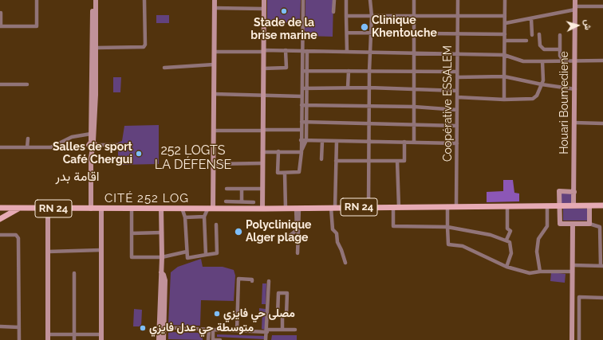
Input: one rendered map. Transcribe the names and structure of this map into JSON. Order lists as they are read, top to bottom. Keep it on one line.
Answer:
{"streets":{"main road":["Houari Boumediene","RN 24"],"street":["Coopérative ESSALEM"]},"crossings":[["Houari Boumediene","RN 24"],["Coopérative ESSALEM","RN 24"]],"districts":["252 LOGTS LA DÉFENSE","اقامة بدر","CITÉ 252 LOG"],"places":["Stade de la brise marine","Clinique Khentouche","Salles de sport Café Chergui","Polyclinique Alger plage","مصلى حي فايزي","متوسطة حي عدل فايزي"],"north":"right"}
